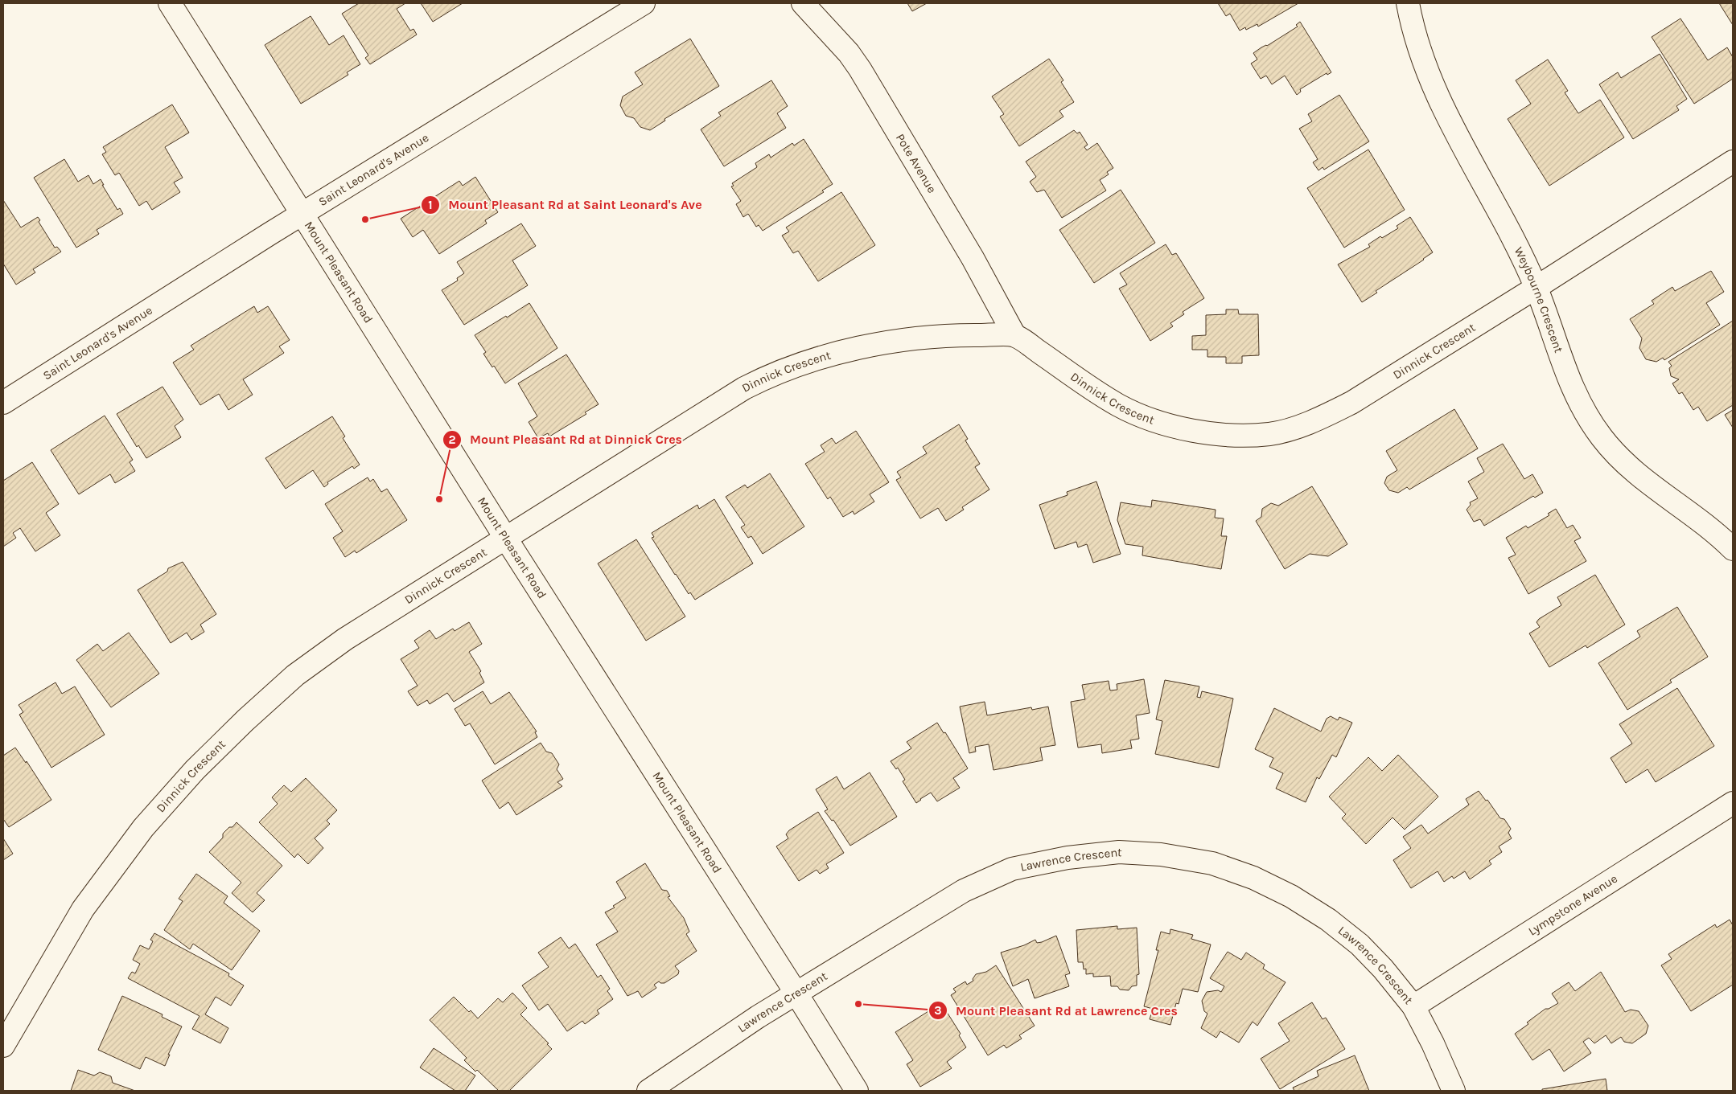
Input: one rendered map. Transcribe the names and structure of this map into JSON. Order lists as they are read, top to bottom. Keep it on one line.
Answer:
{"streets":{"street":["Pote Avenue","Saint Leonard's Avenue","Mount Pleasant Road","Weybourne Crescent","Dinnick Crescent","Lawrence Crescent","Lympstone Avenue"]},"crossings":[["Pote Avenue","Dinnick Crescent"],["Saint Leonard's Avenue","Mount Pleasant Road"],["Mount Pleasant Road","Dinnick Crescent"],["Mount Pleasant Road","Lawrence Crescent"],["Weybourne Crescent","Dinnick Crescent"],["Lawrence Crescent","Lympstone Avenue"]],"places":["Mount Pleasant Rd at Saint Leonard's Ave","Mount Pleasant Rd at Dinnick Cres","Mount Pleasant Rd at Lawrence Cres"]}
